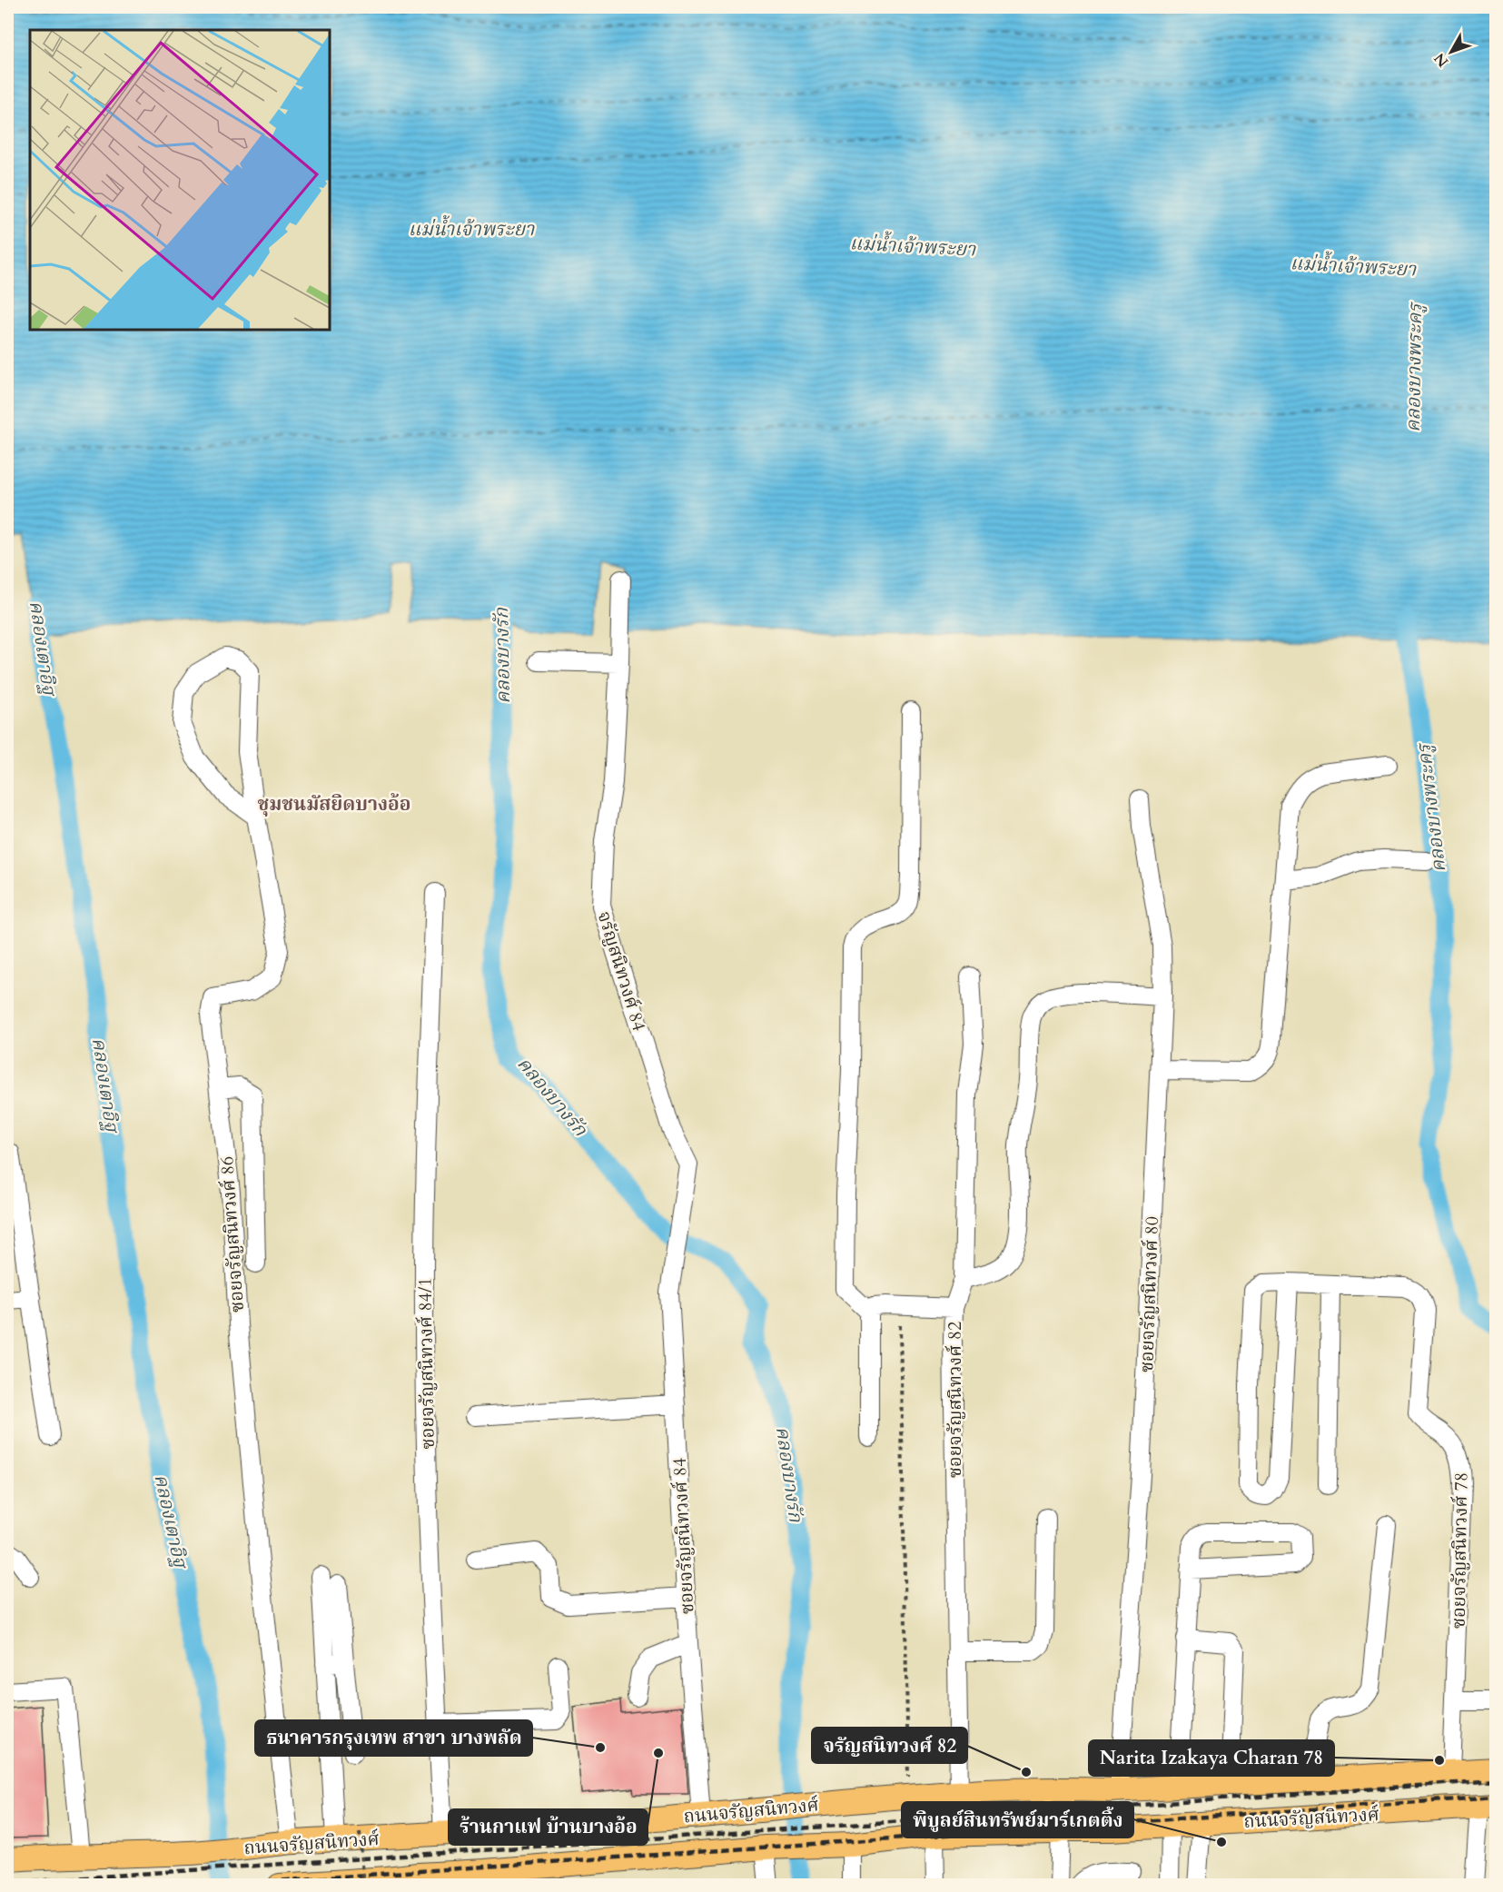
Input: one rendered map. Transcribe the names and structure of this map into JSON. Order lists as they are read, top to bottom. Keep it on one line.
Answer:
{"streets":{"main road":["ถนนจรัญสนิทวงศ์"],"street":["จรัญสนิทวงศ์ 84","ซอยจรัญสนิทวงศ์ 86","ซอยจรัญสนิทวงศ์ 80","ซอยจรัญสนิทวงศ์ 84/1","ซอยจรัญสนิทวงศ์ 82","ซอยจรัญสนิทวงศ์ 84","ซอยจรัญสนิทวงศ์ 78"]},"crossings":[["จรัญสนิทวงศ์ 84","ซอยจรัญสนิทวงศ์ 84"],["ซอยจรัญสนิทวงศ์ 86","ถนนจรัญสนิทวงศ์"],["ซอยจรัญสนิทวงศ์ 80","ถนนจรัญสนิทวงศ์"],["ซอยจรัญสนิทวงศ์ 84/1","ถนนจรัญสนิทวงศ์"],["ซอยจรัญสนิทวงศ์ 82","ถนนจรัญสนิทวงศ์"],["ซอยจรัญสนิทวงศ์ 84","ถนนจรัญสนิทวงศ์"],["ซอยจรัญสนิทวงศ์ 78","ถนนจรัญสนิทวงศ์"]],"districts":["ชุมชนมัสยิดบางอ้อ"],"water":["แม่น้ำเจ้าพระยา","คลองบางพระครู","คลองเตาอิฐ","คลองบางรัก"],"places":["ธนาคารกรุงเทพ สาขา บางพลัด","ร้านกาแฟ บ้านบางอ้อ","Narita Izakaya Charan 78","จรัญสนิทวงศ์ 82","พิบูลย์สินทรัพย์มาร์เกตติ้ง"],"north":"bottom left"}
